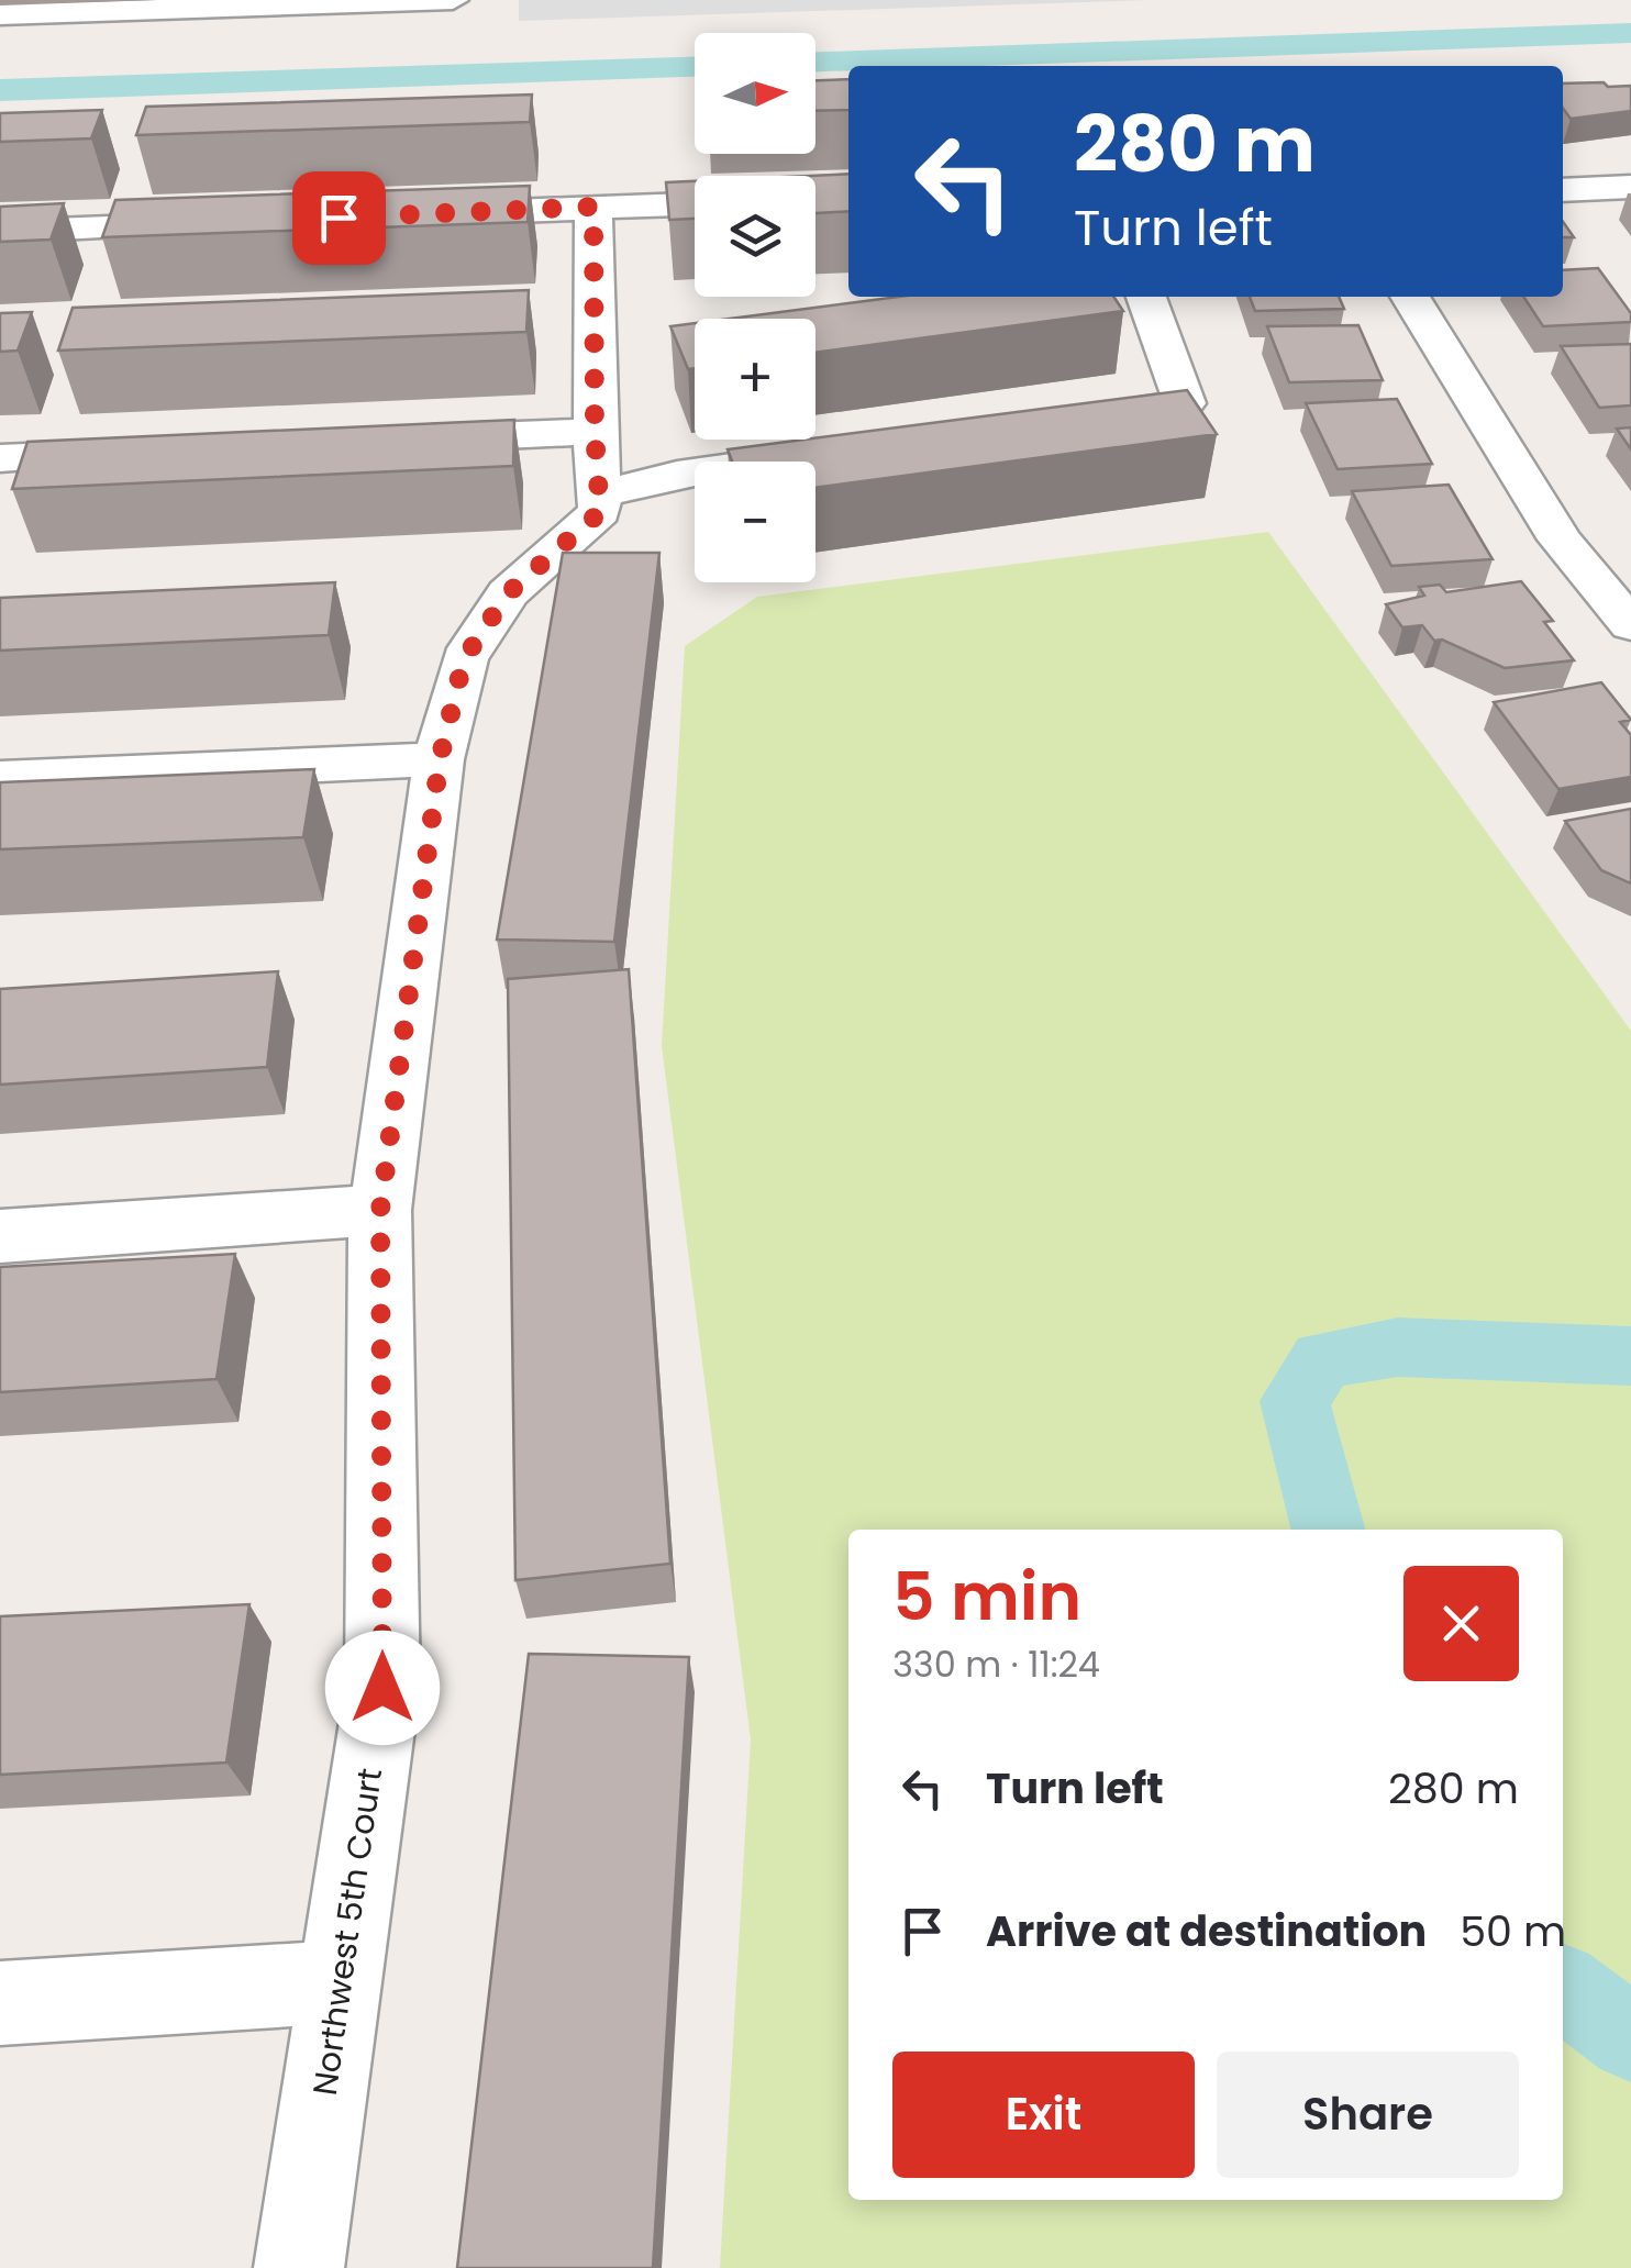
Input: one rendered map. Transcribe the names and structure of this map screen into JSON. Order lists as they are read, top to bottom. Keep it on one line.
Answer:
{"streets":{"street":["Northwest 5th Court"]},"north":"right","page":{"map_buttons":["+","−"],"turn":["280 m","Turn left"],"heading":["5 min","330 m · 11:24"],"list":[{"name":"Turn left","value":"280 m"},{"name":"Arrive at destination","value":"50 m"}],"buttons":["Exit","Share"]}}
